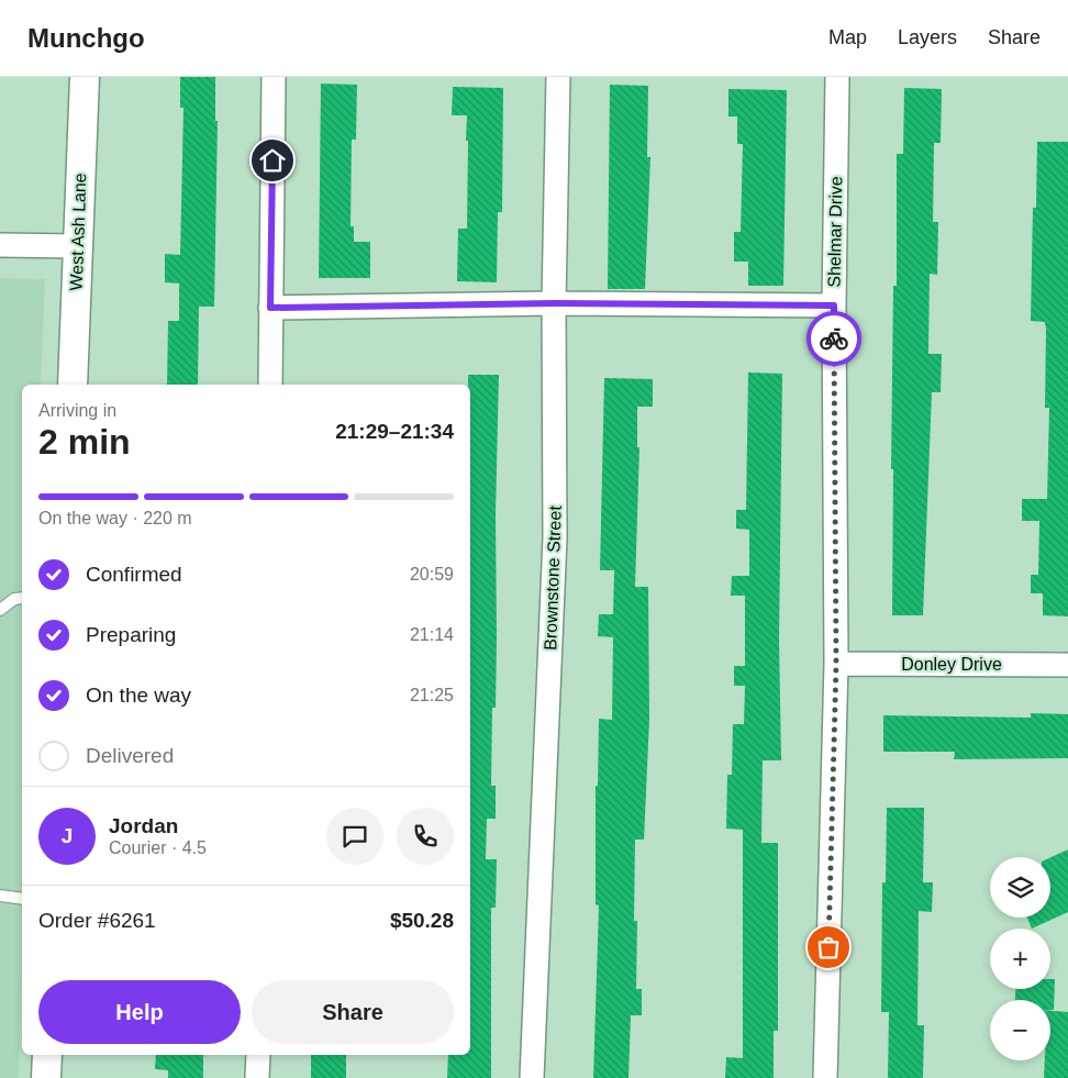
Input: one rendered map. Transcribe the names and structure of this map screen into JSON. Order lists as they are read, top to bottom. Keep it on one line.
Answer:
{"streets":{"street":["West Ash Lane","Shelmar Drive","Brownstone Street","Donley Drive"]},"crossings":[["Shelmar Drive","Donley Drive"]],"page":{"header":"Munchgo","nav":["Map","Layers","Share"],"heading":["2 min","Arriving in","21:29–21:34"],"panel":["Jordan","Courier · 4.5","Order #6261","$50.28"],"bar":"On the way · 220 m","list":[["Confirmed","20:59"],["Preparing","21:14"],["On the way","21:25"],"Delivered"],"round":"J","map_buttons":["+","−"],"buttons":["Help","Share"]}}
